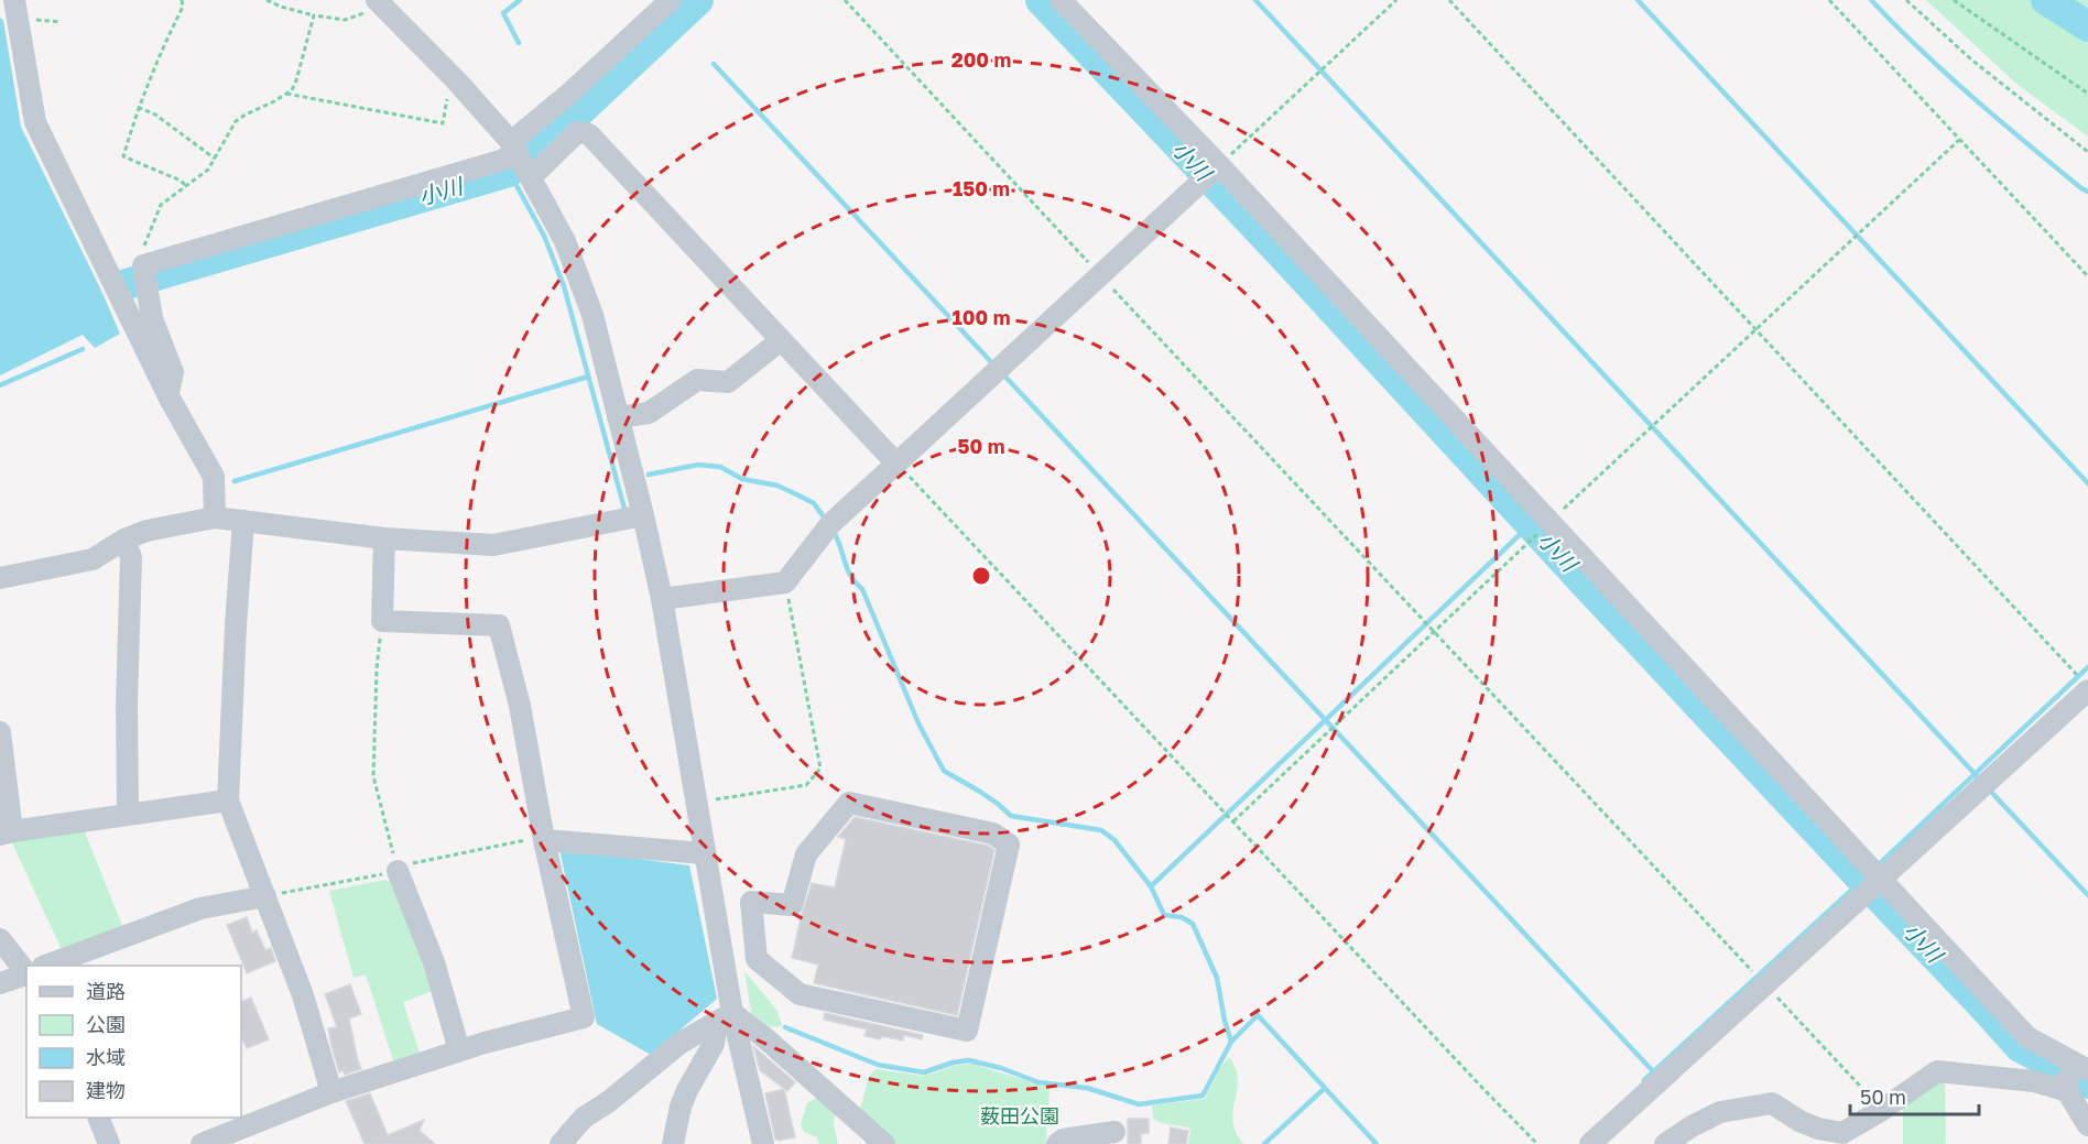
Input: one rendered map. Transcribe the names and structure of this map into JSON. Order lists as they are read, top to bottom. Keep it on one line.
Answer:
{"water":["小川"],"parks":["薮田公園"],"legend":["道路","公園","水域","建物"],"scale_bar":"50 m","rings":["200 m","150 m","100 m","50 m"]}
